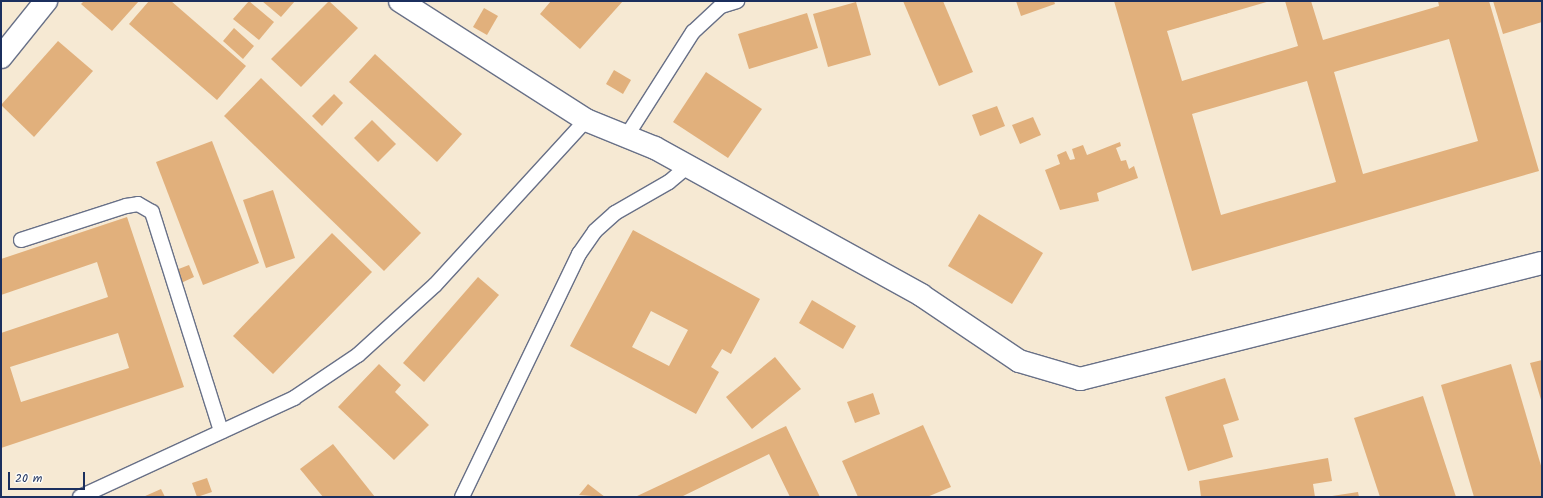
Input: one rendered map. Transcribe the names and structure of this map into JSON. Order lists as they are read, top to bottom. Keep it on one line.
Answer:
{"scale_bar":"20 m"}
